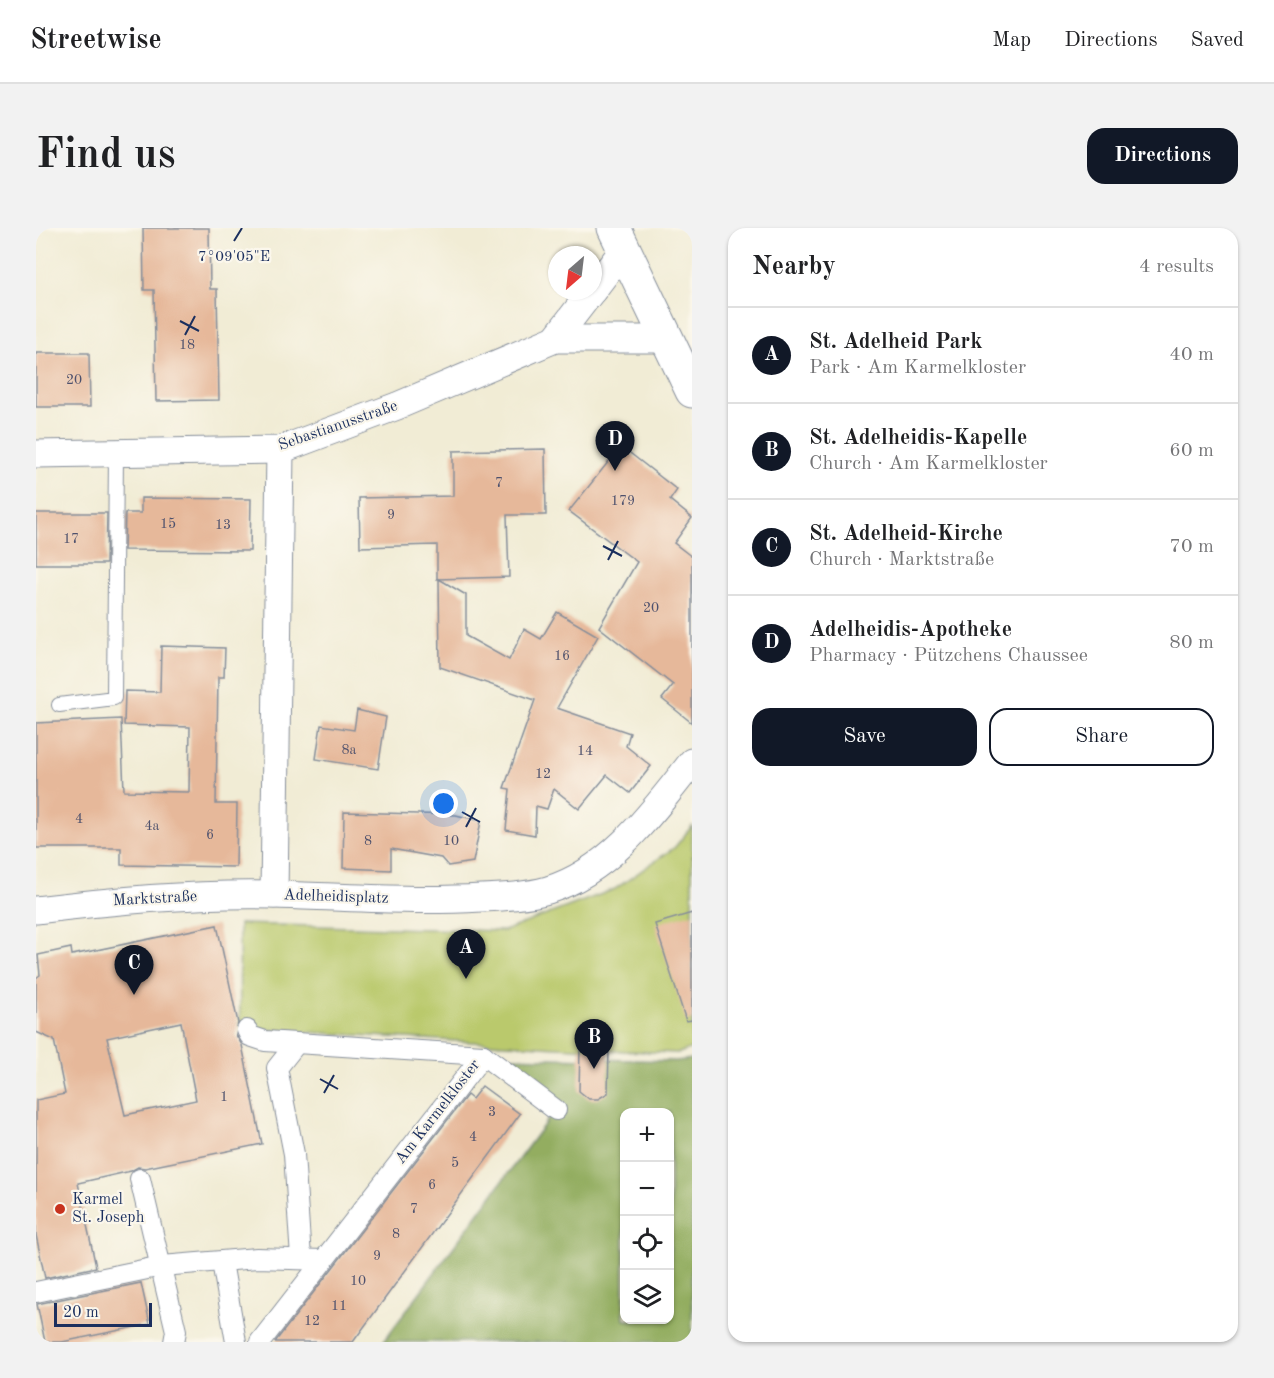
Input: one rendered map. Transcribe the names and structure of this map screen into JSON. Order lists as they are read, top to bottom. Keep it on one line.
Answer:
{"streets":{"street":["Sebastianusstraße","Adelheidisplatz","Marktstraße","Am Karmelkloster"]},"crossings":[["Sebastianusstraße","Adelheidisplatz"],["Adelheidisplatz","Marktstraße"]],"places":["Karmel St. Joseph"],"house_numbers":["18","20","7","179","9","15","13","17","20","16","8a","14","12","4","4a","6","8","10","1","3","4","5","6","7","8","9","10","11","12"],"scale_bar":"20 m","north":"bottom left","page":{"header":"Streetwise","nav":["Map","Directions","Saved"],"buttons":["Directions",["Save","Share"]],"title":"Find us","heading":["Nearby","4 results"],"list":[{"mark":"A","name":"St. Adelheid Park","note":"Park · Am Karmelkloster","value":"40 m"},{"mark":"B","name":"St. Adelheidis-Kapelle","note":"Church · Am Karmelkloster","value":"60 m"},{"mark":"C","name":"St. Adelheid-Kirche","note":"Church · Marktstraße","value":"70 m"},{"mark":"D","name":"Adelheidis-Apotheke","note":"Pharmacy · Pützchens Chaussee","value":"80 m"}],"pins":["D","A","C","B"],"map_buttons":["+","−"],"scale":"20 m"},"coordinates":["7°09'05\"E"]}
